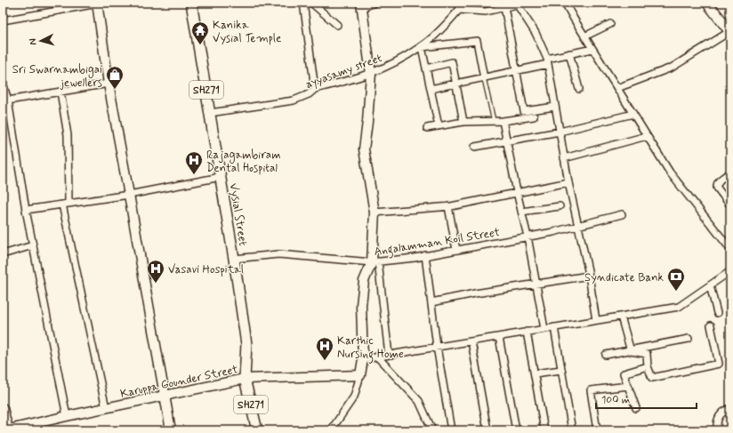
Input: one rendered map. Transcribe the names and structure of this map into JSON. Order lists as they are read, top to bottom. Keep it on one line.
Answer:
{"streets":{"main road":["SH271","Vysial Street"],"street":["ayyasamy street","Angalamman Koil Street","Karuppa Gounder Street"]},"crossings":[["ayyasamy street","Vysial Street"],["Vysial Street","Angalamman Koil Street"],["Vysial Street","Karuppa Gounder Street"]],"places":{"temple":["Kanika Vysial Temple"],"shop":["Sri Swarnambigai jewellers"],"hospital":["Rajagambiram Dental Hospital","Vasavi Hospital","Karthic Nursing Home"],"bank":["Syndicate Bank"]},"scale_bar":"100 m","north":"left"}
